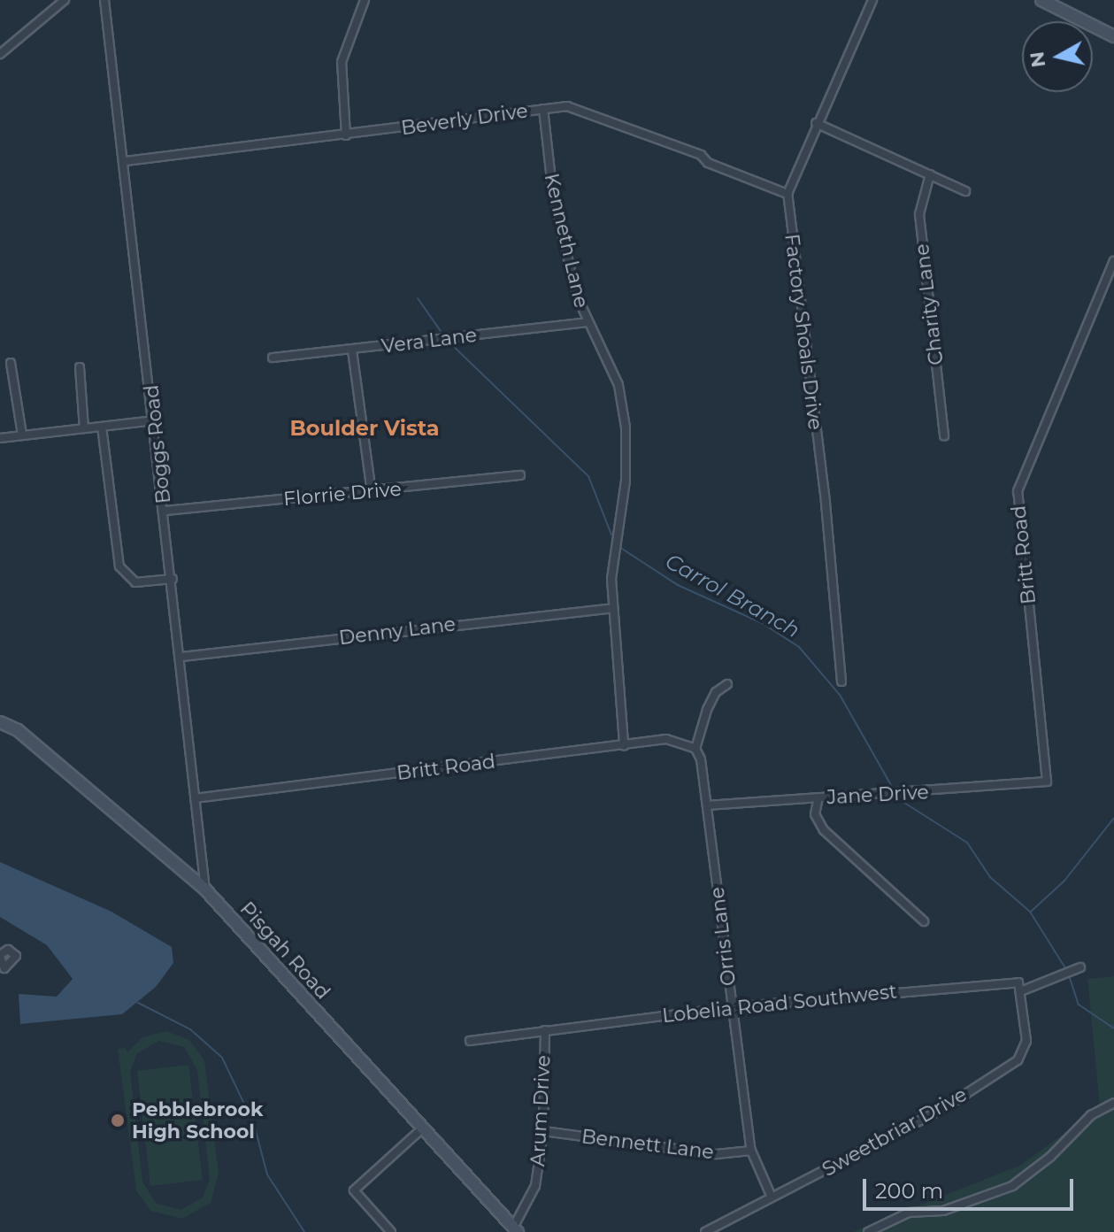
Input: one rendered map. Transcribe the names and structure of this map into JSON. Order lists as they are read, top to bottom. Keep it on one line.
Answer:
{"streets":{"street":["Beverly Drive","Kenneth Lane","Charity Lane","Factory Shoals Drive","Vera Lane","Boggs Road","Florrie Drive","Britt Road","Denny Lane","Jane Drive","Orris Lane","Pisgah Road","Lobelia Road Southwest","Arum Drive","Sweetbriar Drive","Bennett Lane"]},"crossings":[["Beverly Drive","Kenneth Lane"],["Beverly Drive","Factory Shoals Drive"],["Beverly Drive","Boggs Road"],["Kenneth Lane","Vera Lane"],["Kenneth Lane","Britt Road"],["Kenneth Lane","Denny Lane"],["Boggs Road","Florrie Drive"],["Boggs Road","Britt Road"],["Boggs Road","Denny Lane"],["Boggs Road","Pisgah Road"],["Britt Road","Jane Drive"],["Britt Road","Orris Lane"],["Jane Drive","Orris Lane"],["Orris Lane","Lobelia Road Southwest"],["Orris Lane","Sweetbriar Drive"],["Orris Lane","Bennett Lane"],["Pisgah Road","Arum Drive"],["Lobelia Road Southwest","Arum Drive"],["Lobelia Road Southwest","Sweetbriar Drive"],["Arum Drive","Bennett Lane"]],"districts":["Boulder Vista"],"water":["Carrol Branch"],"places":["Pebblebrook High School"],"scale_bar":"200 m","north":"left"}
